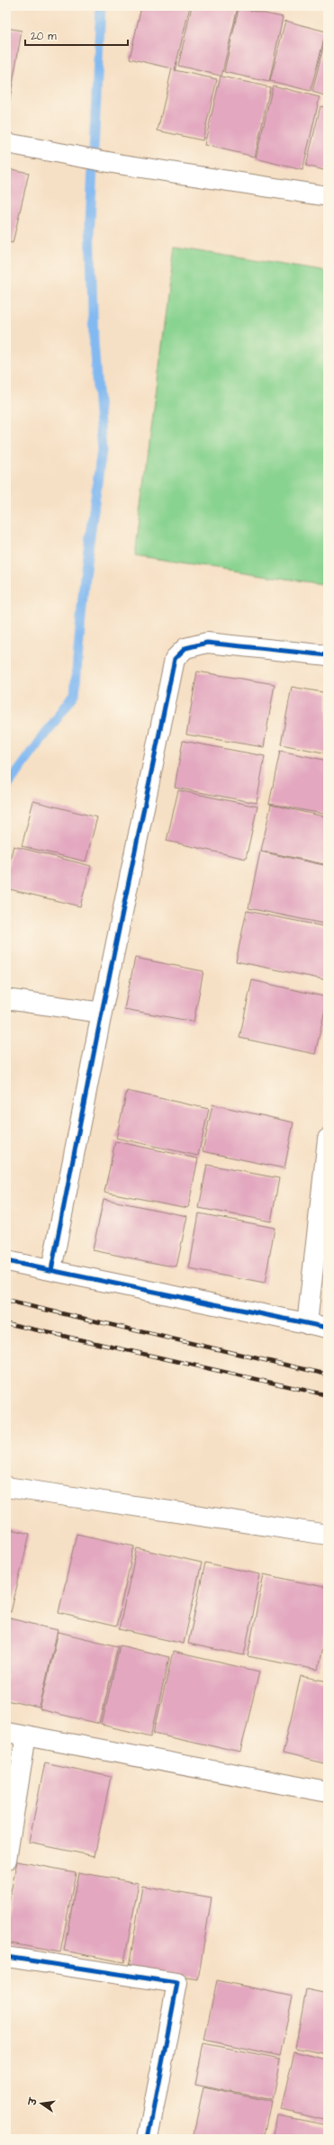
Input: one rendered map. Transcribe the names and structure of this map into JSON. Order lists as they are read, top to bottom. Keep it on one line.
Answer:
{"scale_bar":"20 m","north":"left"}
